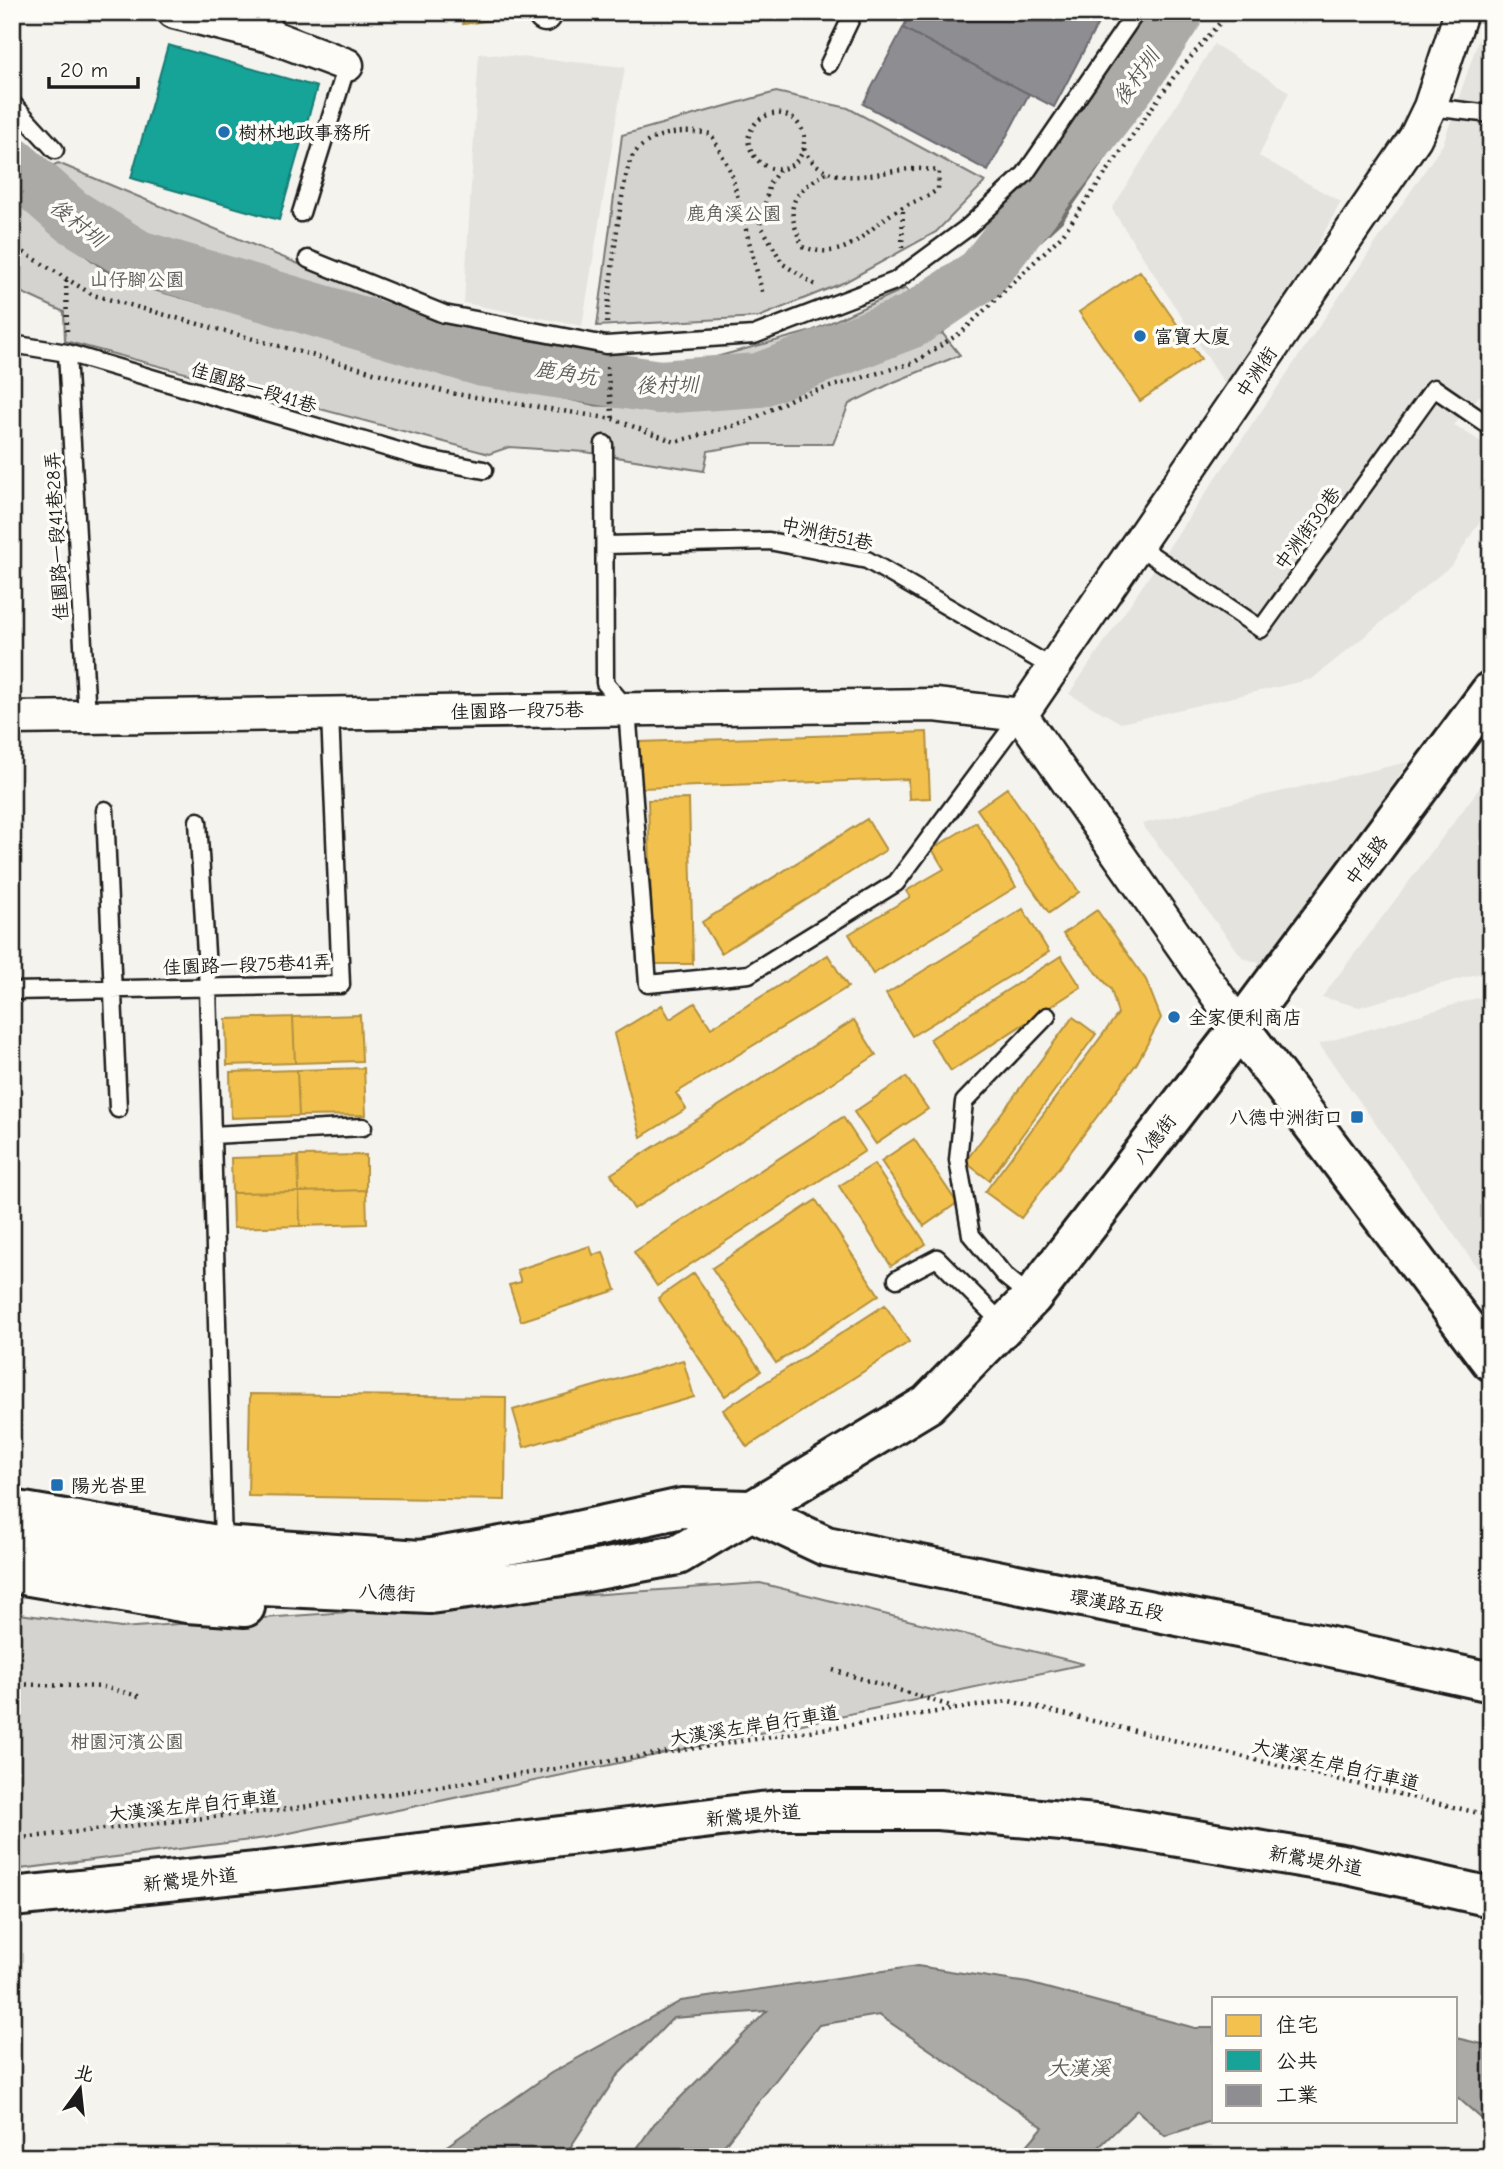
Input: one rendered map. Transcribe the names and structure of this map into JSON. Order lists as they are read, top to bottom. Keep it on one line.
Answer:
{"streets":{"street":["中洲街","佳園路一段75巷","中佳路","八德街","環漢路五段","新鶯堤外道"],"lane":["佳園路一段41巷","中洲街30巷","中洲街51巷","佳園路一段41巷28弄","佳園路一段75巷41弄"],"path":["大漢溪左岸自行車道"]},"crossings":[["中洲街","中洲街30巷"],["中洲街","中洲街51巷"],["中洲街","佳園路一段75巷"],["佳園路一段41巷","佳園路一段41巷28弄"],["佳園路一段41巷28弄","佳園路一段75巷"],["佳園路一段75巷","佳園路一段75巷41弄"],["中佳路","八德街"],["八德街","環漢路五段"]],"water":["後村圳","鹿角坑","大漢溪"],"parks":["鹿角溪公園","山仔腳公園","柑園河濱公園"],"places":{"other":["樹林地政事務所","富寶大廈","全家便利商店"],"transit":["八德中洲街口","陽光峇里"]},"legend":["住宅","公共","工業"],"scale_bar":"20 m","north":"top"}
